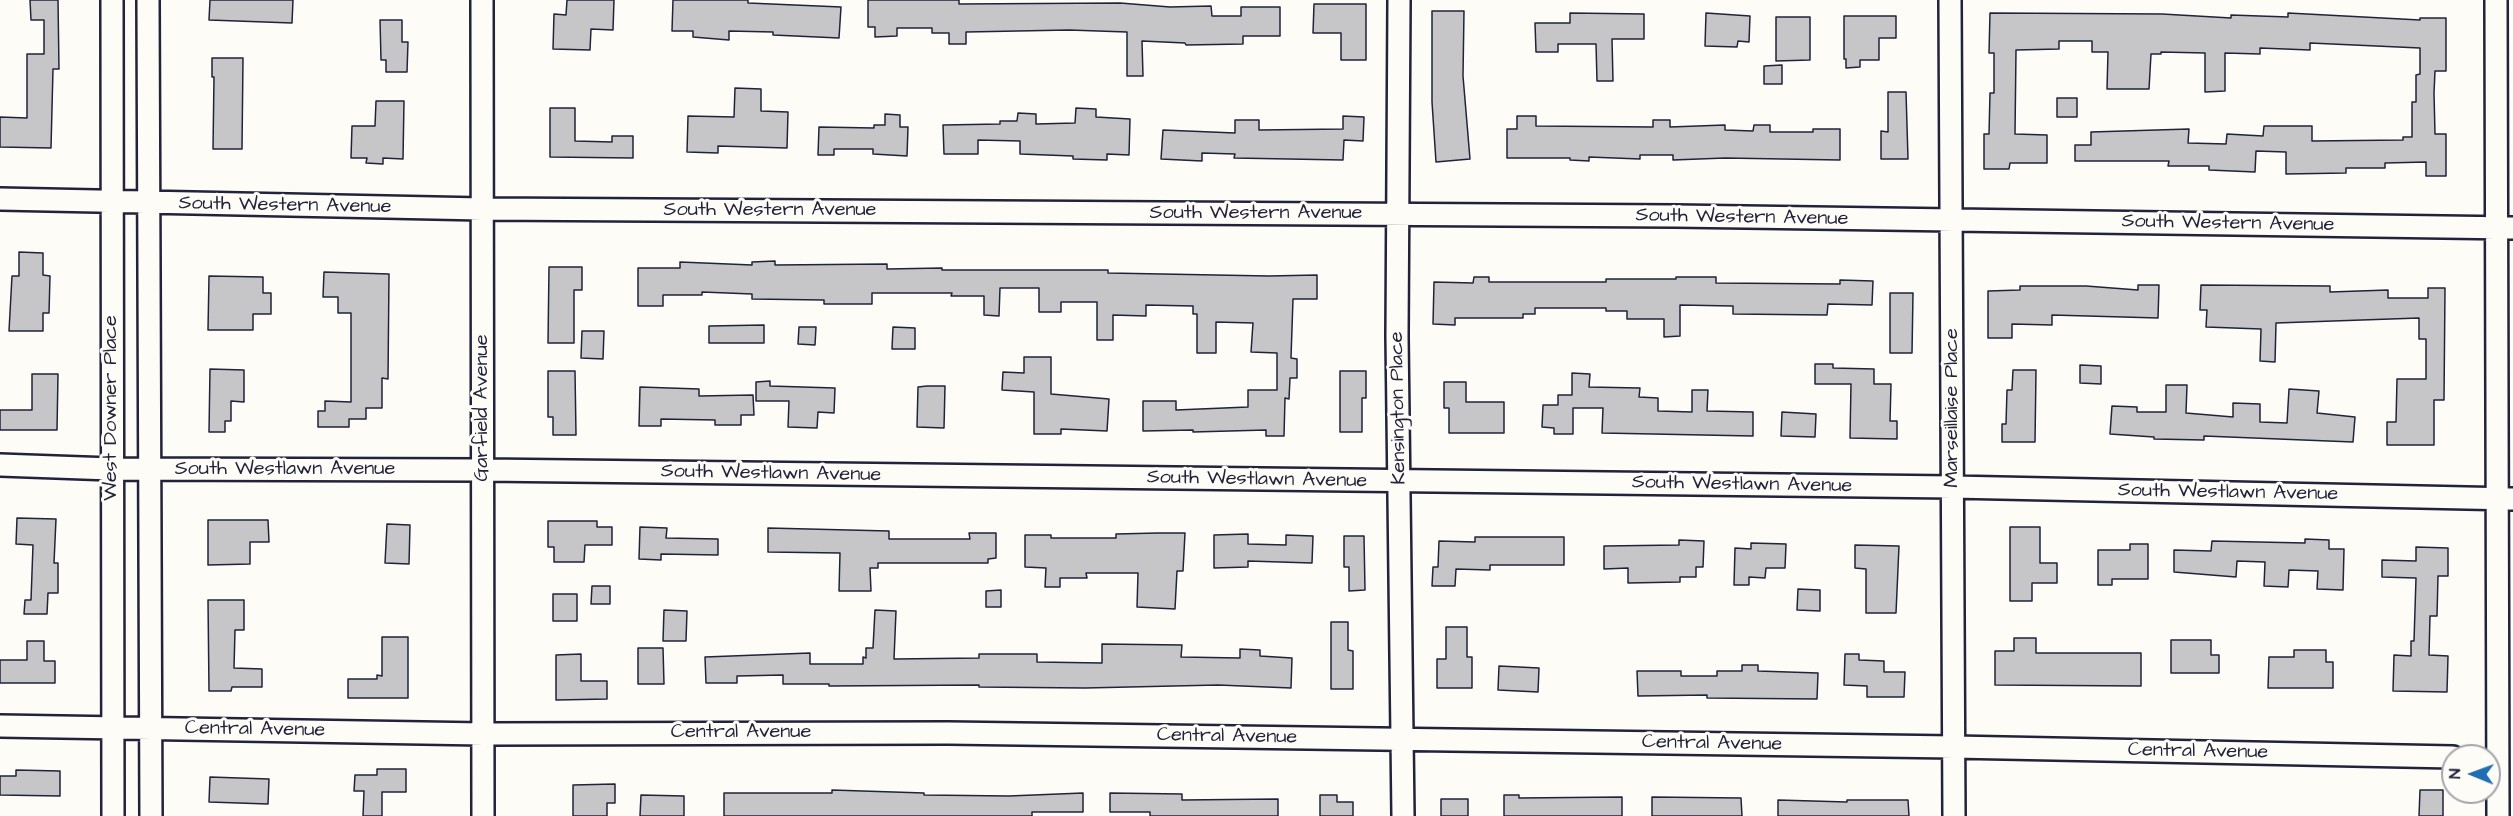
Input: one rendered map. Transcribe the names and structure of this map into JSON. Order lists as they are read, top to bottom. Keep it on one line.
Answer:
{"streets":{"street":["South Western Avenue","West Downer Place","Garfield Avenue","Kensington Place","Marseillaise Place","South Westlawn Avenue","Central Avenue"]},"crossings":[["South Western Avenue","West Downer Place"],["South Western Avenue","Garfield Avenue"],["South Western Avenue","Kensington Place"],["South Western Avenue","Marseillaise Place"],["West Downer Place","South Westlawn Avenue"],["West Downer Place","Central Avenue"],["Garfield Avenue","South Westlawn Avenue"],["Garfield Avenue","Central Avenue"],["Kensington Place","South Westlawn Avenue"],["Kensington Place","Central Avenue"],["Marseillaise Place","South Westlawn Avenue"],["Marseillaise Place","Central Avenue"]],"north":"left"}
